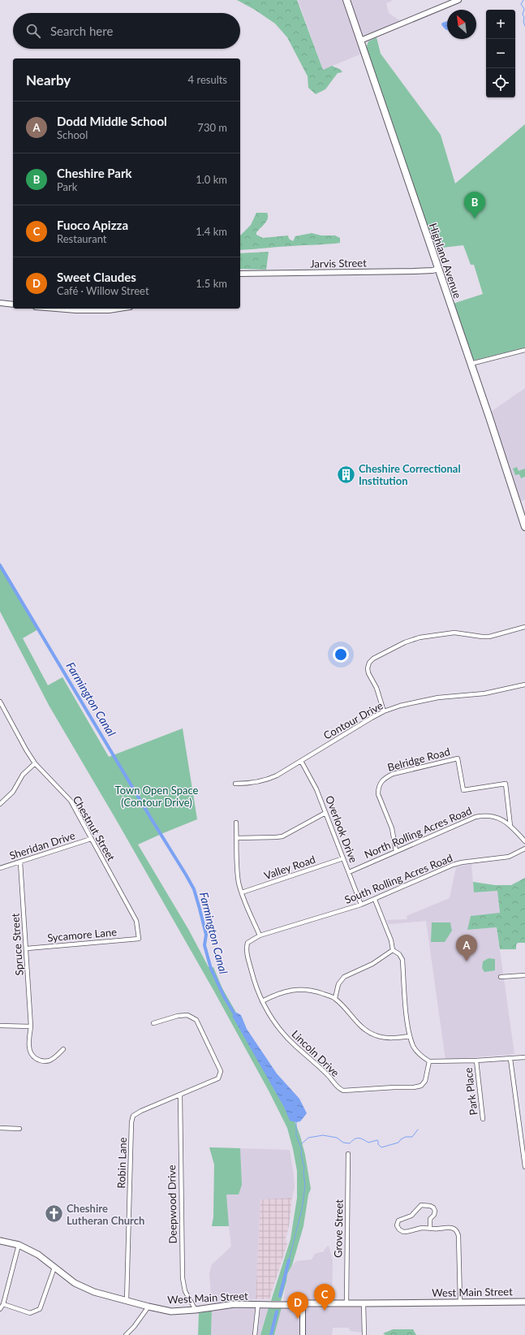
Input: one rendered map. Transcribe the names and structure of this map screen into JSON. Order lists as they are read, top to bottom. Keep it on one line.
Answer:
{"streets":{"highway":["Highland Avenue"],"main road":["West Main Street"],"street":["Jarvis Street","Contour Drive","Belridge Road","Chestnut Street","Overlook Drive","North Rolling Acres Road","Sheridan Drive","Valley Road","South Rolling Acres Road","Sycamore Lane","Spruce Street","Lincoln Drive","Park Place","Robin Lane","Deepwood Drive","Grove Street"]},"crossings":[["Highland Avenue","Jarvis Street"],["Contour Drive","Overlook Drive"],["Belridge Road","North Rolling Acres Road"],["Chestnut Street","Sheridan Drive"],["Chestnut Street","Sycamore Lane"],["Overlook Drive","North Rolling Acres Road"],["Overlook Drive","Valley Road"],["Overlook Drive","South Rolling Acres Road"],["Sheridan Drive","Spruce Street"],["South Rolling Acres Road","Lincoln Drive"],["Sycamore Lane","Spruce Street"],["Lincoln Drive","Park Place"],["Robin Lane","Deepwood Drive"],["Robin Lane","West Main Street"],["Deepwood Drive","West Main Street"],["Grove Street","West Main Street"]],"water":["Farmington Canal"],"parks":["Town Open Space (Contour Drive)"],"places":{"building":["Cheshire Correctional Institution"],"church":["Cheshire Lutheran Church"]},"north":"top left","page":{"map_buttons":["+","−"],"search":"Search here","heading":["Nearby","4 results"],"list":[{"mark":"A","name":"Dodd Middle School","note":"School","value":"730 m"},{"mark":"B","name":"Cheshire Park","note":"Park","value":"1.0 km"},{"mark":"C","name":"Fuoco Apizza","note":"Restaurant","value":"1.4 km"},{"mark":"D","name":"Sweet Claudes","note":"Café · Willow Street","value":"1.5 km"}],"pins":["B","A","C","D"]}}
